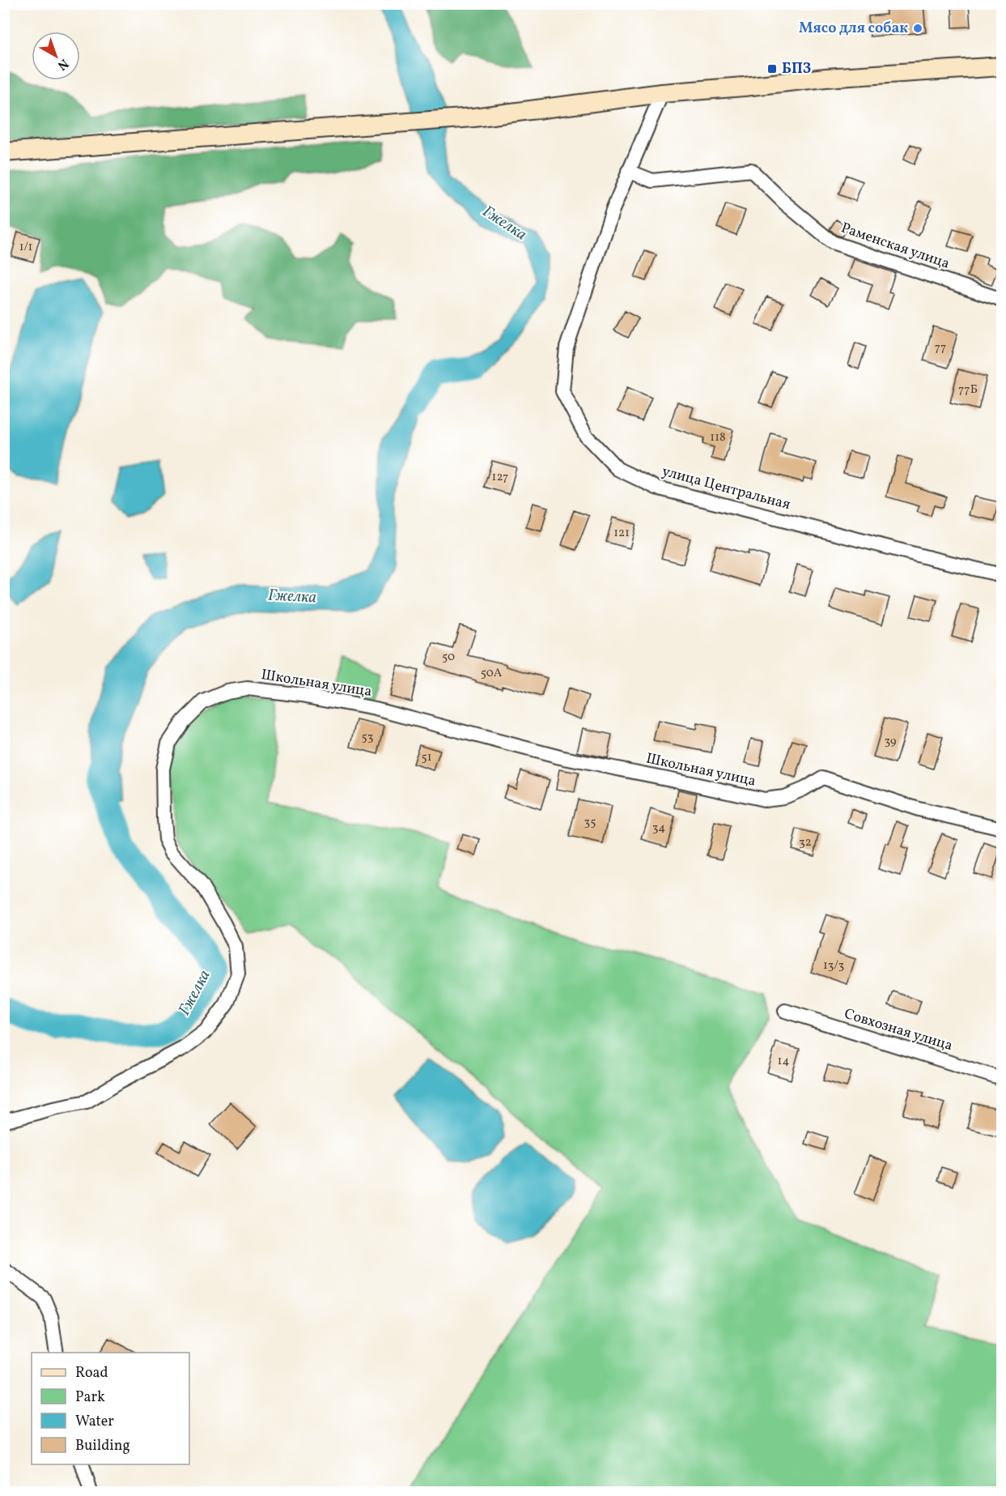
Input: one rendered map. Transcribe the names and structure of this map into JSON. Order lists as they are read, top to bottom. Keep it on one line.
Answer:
{"streets":{"street":["Раменская улица","улица Центральная","Школьная улица","Совхозная улица"]},"crossings":[["Раменская улица","улица Центральная"]],"water":["Гжелка"],"places":{"other":["Мясо для собак"],"transit":["БПЗ"]},"house_numbers":["1/1","77","77Б","118","127","121","50","50А","53","39","51","35","34","32","13/3","14"],"legend":["Road","Park","Water","Building"],"north":"bottom right"}
